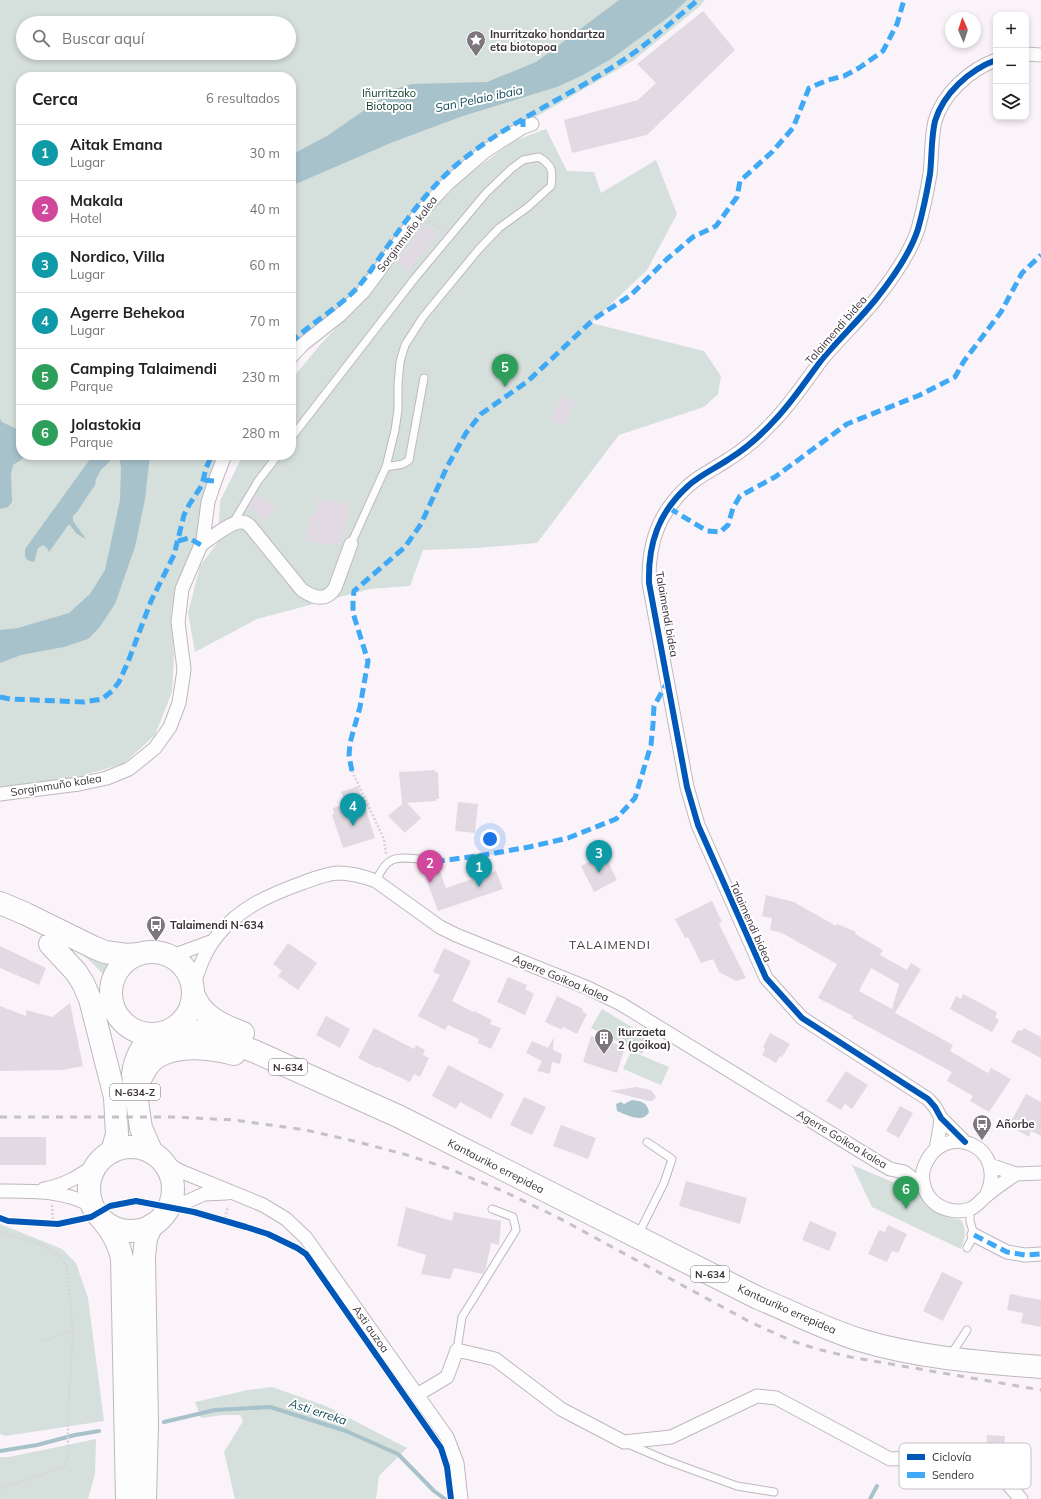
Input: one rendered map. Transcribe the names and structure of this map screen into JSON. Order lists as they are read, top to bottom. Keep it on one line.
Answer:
{"streets":{"highway":["N-634","N-634-Z","Kantauriko errepidea"],"street":["Sorginmuño kalea","Talaimendi bidea","Agerre Goikoa kalea","Asti auzoa"]},"crossings":[["Talaimendi bidea","Agerre Goikoa kalea"],["Agerre Goikoa kalea","N-634"],["Agerre Goikoa kalea","N-634-Z"],["N-634","N-634-Z"],["N-634","Kantauriko errepidea"],["N-634-Z","Asti auzoa"]],"districts":["TALAIMENDI"],"water":["San Pelaio ibaia","Asti erreka"],"parks":["Iñurritzako Biotopoa"],"places":{"place":["Inurritzako hondartza eta biotopoa"],"bus stop":["Talaimendi N-634","Añorbe"],"building":["Iturzaeta 2 (goikoa)"]},"legend":["Ciclovía","Sendero"],"north":"top","page":{"map_buttons":["+","−"],"search":"Buscar aquí","heading":["Cerca","6 resultados"],"list":[{"mark":"1","name":"Aitak Emana","note":"Lugar","value":"30 m"},{"mark":"2","name":"Makala","note":"Hotel","value":"40 m"},{"mark":"3","name":"Nordico, Villa","note":"Lugar","value":"60 m"},{"mark":"4","name":"Agerre Behekoa","note":"Lugar","value":"70 m"},{"mark":"5","name":"Camping Talaimendi","note":"Parque","value":"230 m"},{"mark":"6","name":"Jolastokia","note":"Parque","value":"280 m"}],"pins":["5","4","3","2","1","6"]}}
